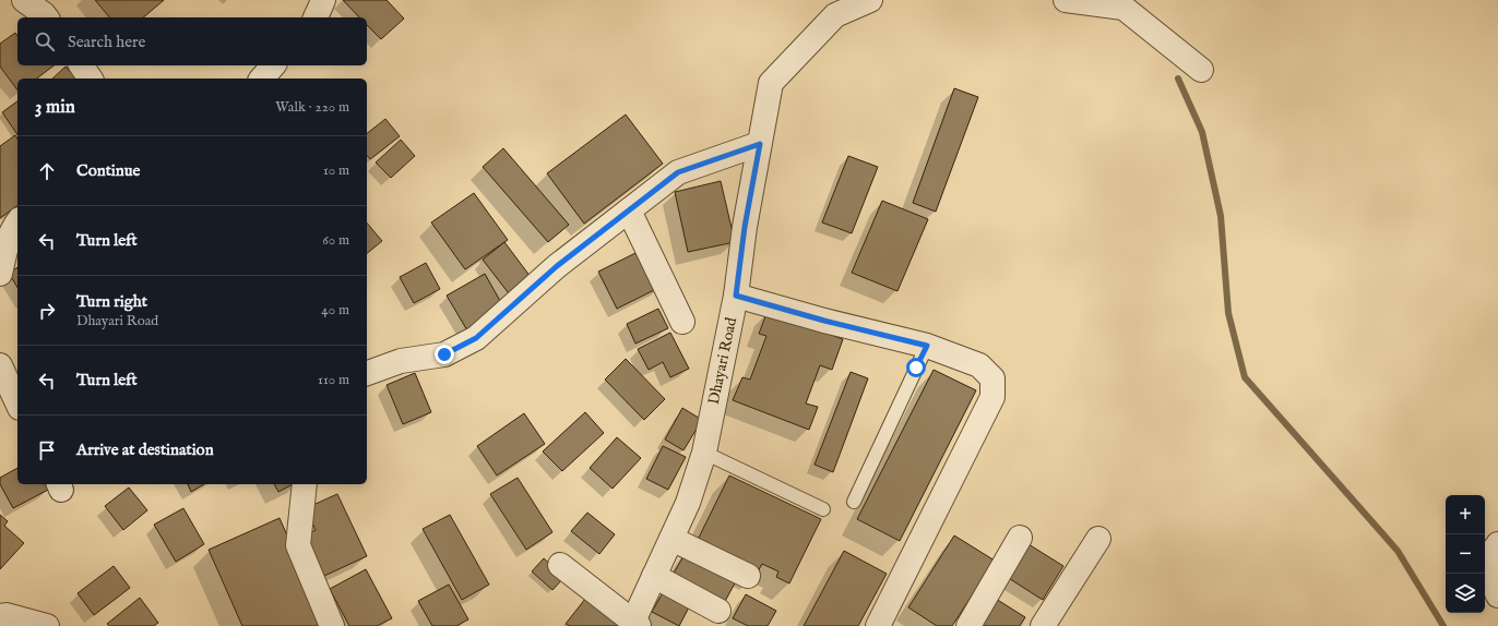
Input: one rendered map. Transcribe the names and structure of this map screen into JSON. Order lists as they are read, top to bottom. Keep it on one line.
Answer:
{"streets":{"street":["Dhayari Road"]},"page":{"search":"Search here","heading":["3 min","Walk · 220 m"],"list":[["Continue","10 m"],["Turn left","60 m"],["Turn right","Dhayari Road","40 m"],["Turn left","110 m"],"Arrive at destination"],"map_buttons":["+","−"]}}
